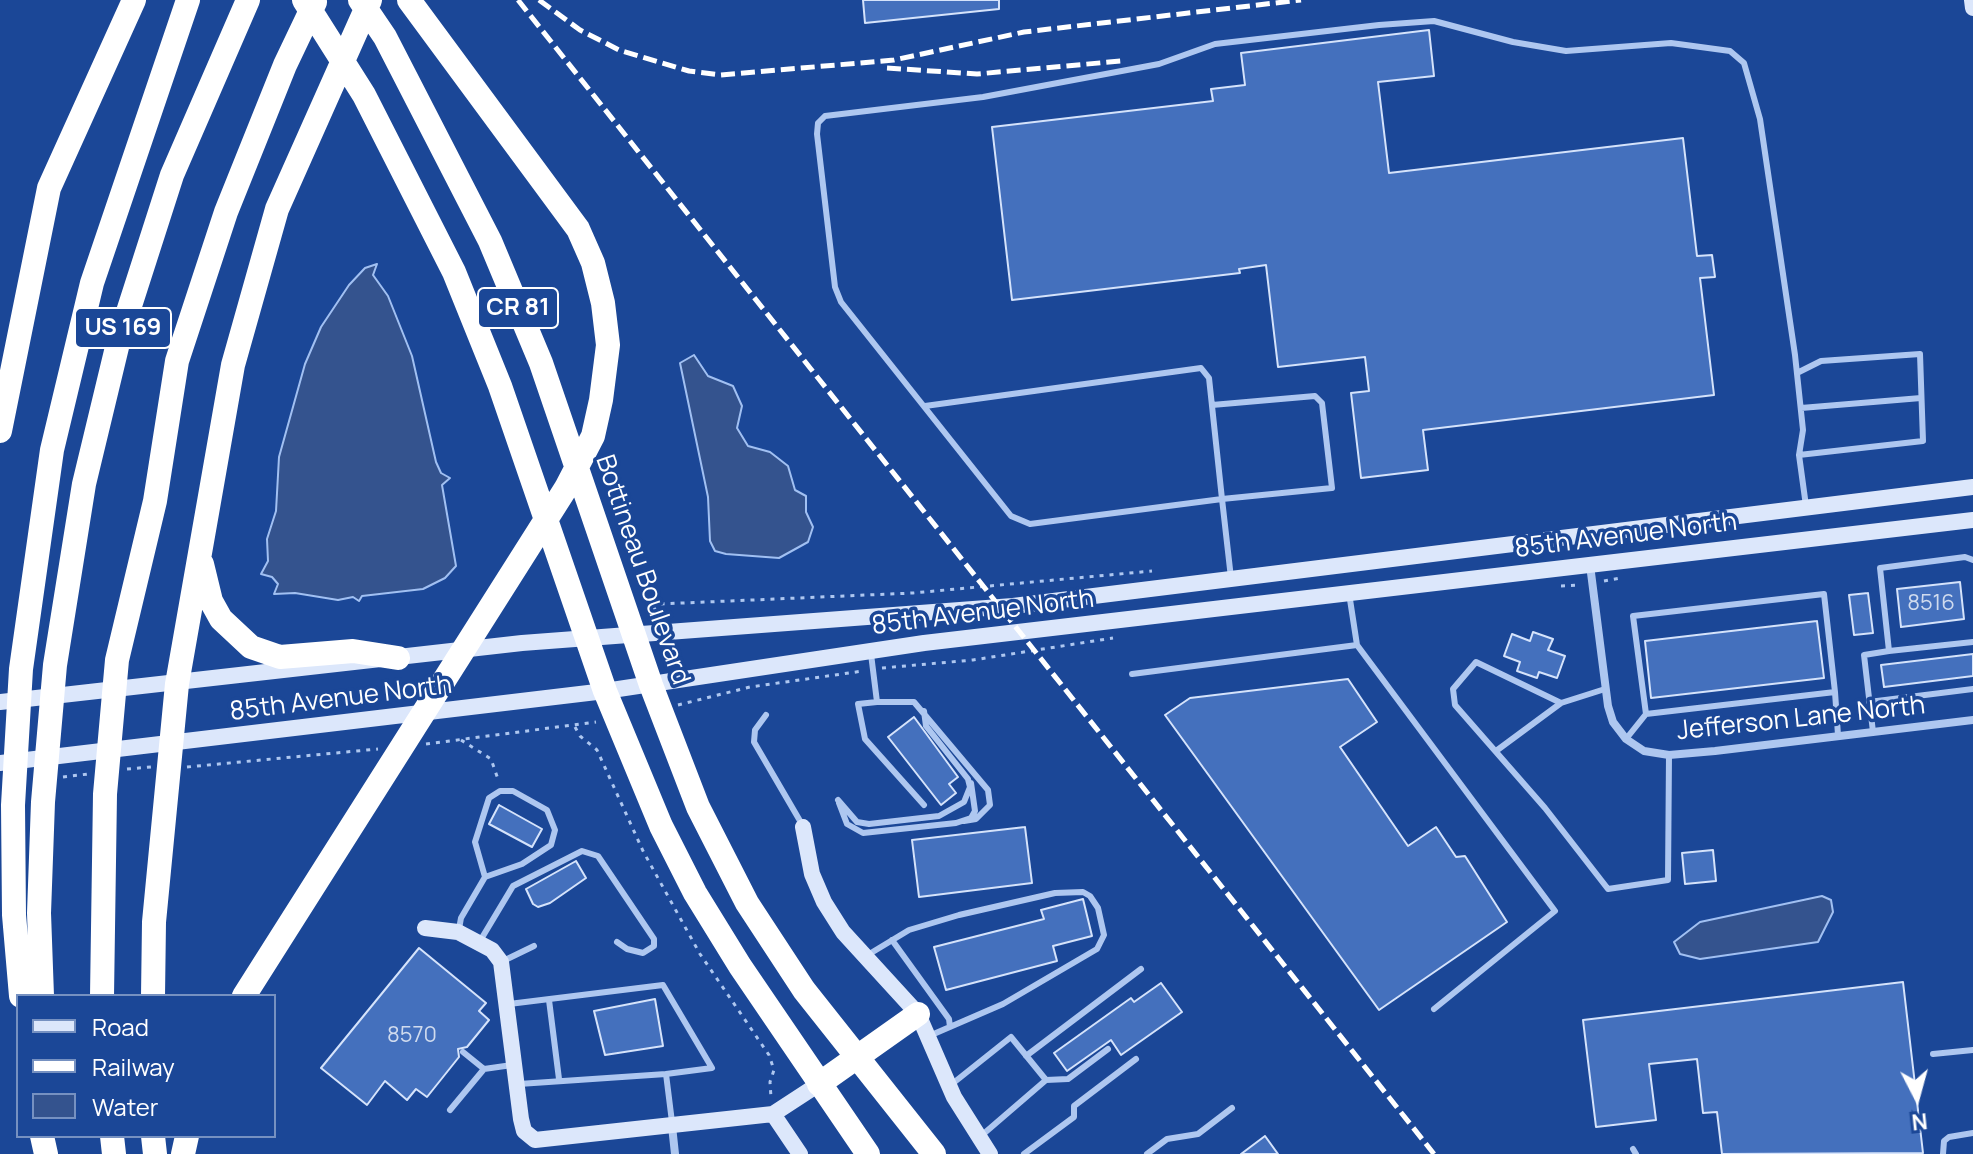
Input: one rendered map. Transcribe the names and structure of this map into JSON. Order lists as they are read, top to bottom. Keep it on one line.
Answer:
{"streets":{"highway":["CR 81","US 169","Bottineau Boulevard"],"main road":["85th Avenue North"],"street":["Jefferson Lane North"]},"crossings":[["CR 81","85th Avenue North"],["85th Avenue North","Bottineau Boulevard"]],"house_numbers":["8516","8570"],"legend":["Road","Railway","Water"],"north":"bottom"}
